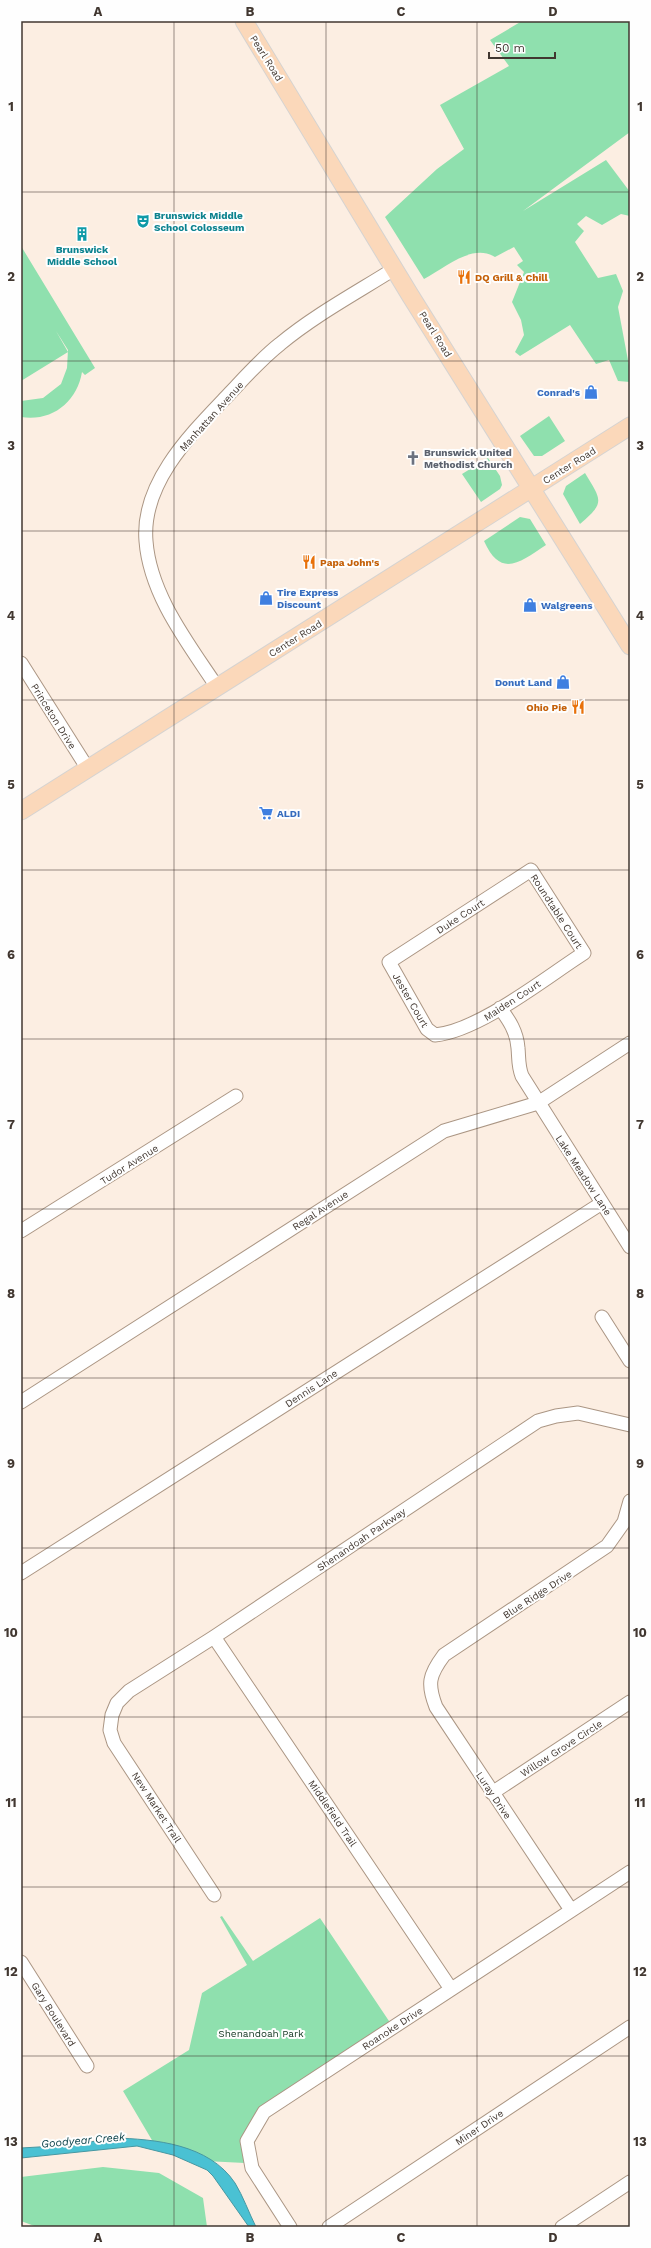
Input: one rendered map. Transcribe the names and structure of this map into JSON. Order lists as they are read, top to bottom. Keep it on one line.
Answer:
{"streets":{"main road":["Pearl Road","Center Road"],"street":["Manhattan Avenue","Princeton Drive","Roundtable Court","Duke Court","Jester Court","Maiden Court","Tudor Avenue","Lake Meadow Lane","Regal Avenue","Dennis Lane","Shenandoah Parkway","Blue Ridge Drive","Willow Grove Circle","Luray Drive","New Market Trail","Middlefield Trail","Gary Boulevard","Roanoke Drive","Miner Drive"]},"crossings":[["Pearl Road","Manhattan Avenue"],["Pearl Road","Center Road"],["Manhattan Avenue","Center Road"],["Center Road","Princeton Drive"],["Roundtable Court","Duke Court"],["Roundtable Court","Maiden Court"],["Duke Court","Jester Court"],["Jester Court","Maiden Court"],["Maiden Court","Lake Meadow Lane"],["Lake Meadow Lane","Regal Avenue"],["Lake Meadow Lane","Dennis Lane"],["Shenandoah Parkway","New Market Trail"],["Shenandoah Parkway","Middlefield Trail"],["Blue Ridge Drive","Luray Drive"],["Willow Grove Circle","Luray Drive"],["Luray Drive","Roanoke Drive"],["Middlefield Trail","Roanoke Drive"]],"water":["Goodyear Creek"],"parks":["Shenandoah Park"],"places":{"theatre":["Brunswick Middle School Colosseum"],"building":["Brunswick Middle School"],"restaurant":["DQ Grill & Chill","Papa John's","Ohio Pie"],"shop":["Conrad's","Tire Express Discount","Walgreens","Donut Land"],"church":["Brunswick United Methodist Church"],"supermarket":["ALDI"]},"scale_bar":"50 m","grid":{"columns":["A","B","C","D"],"rows":["1","2","3","4","5","6","7","8","9","10","11","12","13"]}}
